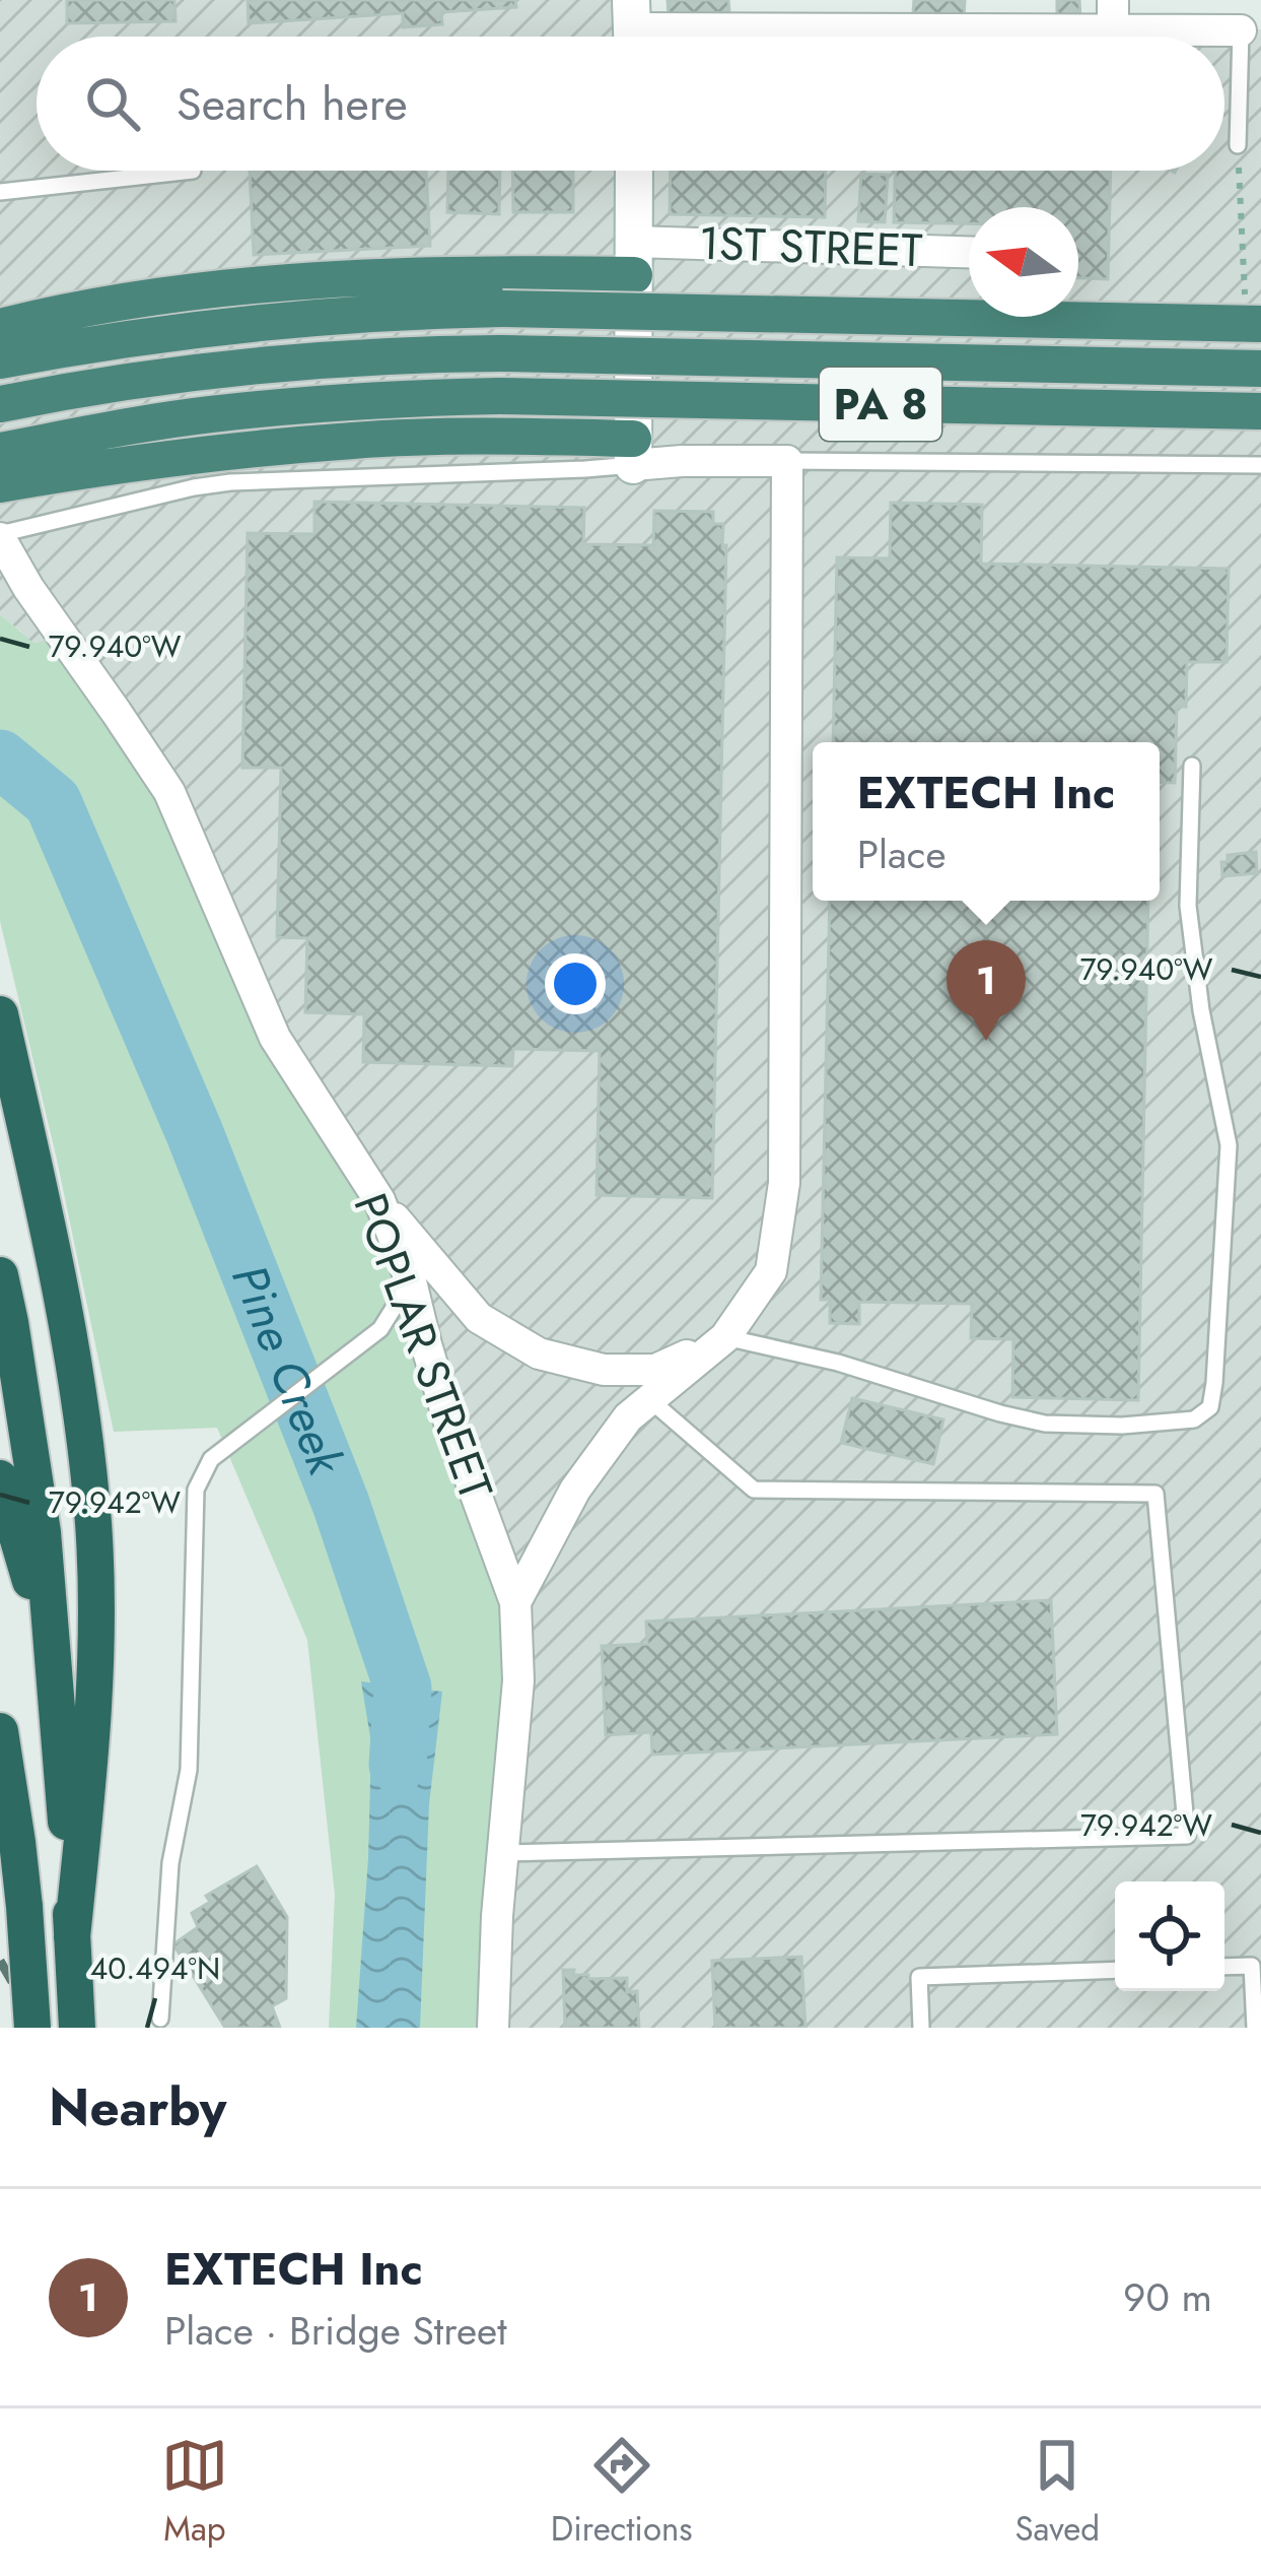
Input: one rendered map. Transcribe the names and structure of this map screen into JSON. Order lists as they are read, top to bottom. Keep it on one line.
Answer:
{"streets":{"highway":["PA 8"],"street":["1ST STREET","POPLAR STREET"]},"water":["Pine Creek"],"north":"left","page":{"search":"Search here","popup":["EXTECH Inc","Place"],"pins":"1","heading":"Nearby","list":[{"mark":"1","name":"EXTECH Inc","note":"Place · Bridge Street","value":"90 m"}],"nav":["Map","Directions","Saved"]},"coordinates":["79.940°W","79.942°W","40.494°N"]}
